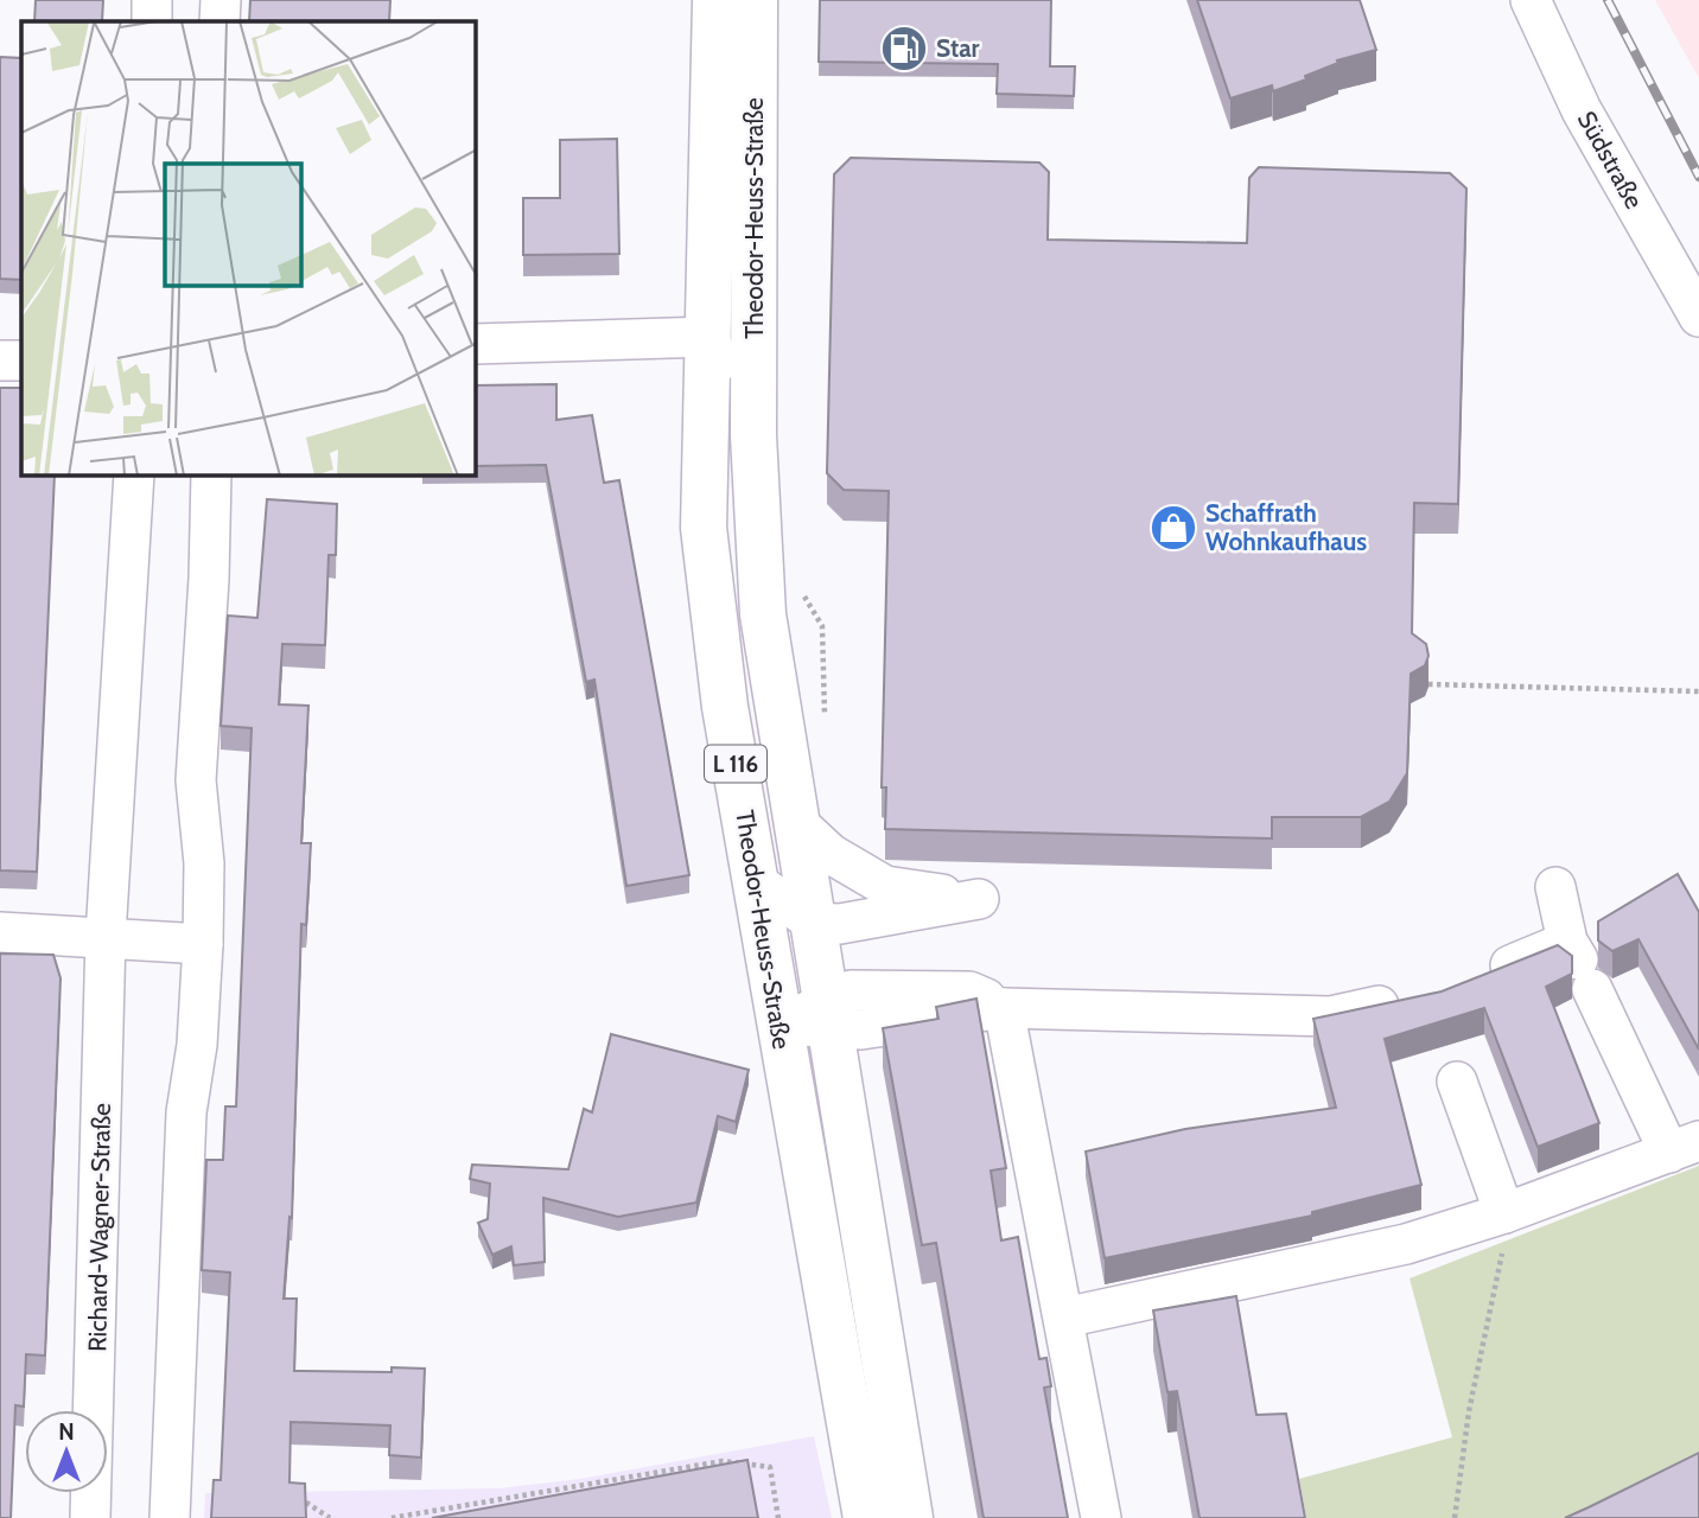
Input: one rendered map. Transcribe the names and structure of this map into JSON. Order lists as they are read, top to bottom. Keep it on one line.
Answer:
{"streets":{"main road":["Theodor-Heuss-Straße","L 116"],"street":["Südstraße","Richard-Wagner-Straße"]},"places":{"fuel station":["Star"],"shop":["Schaffrath Wohnkaufhaus"]},"north":"top"}
